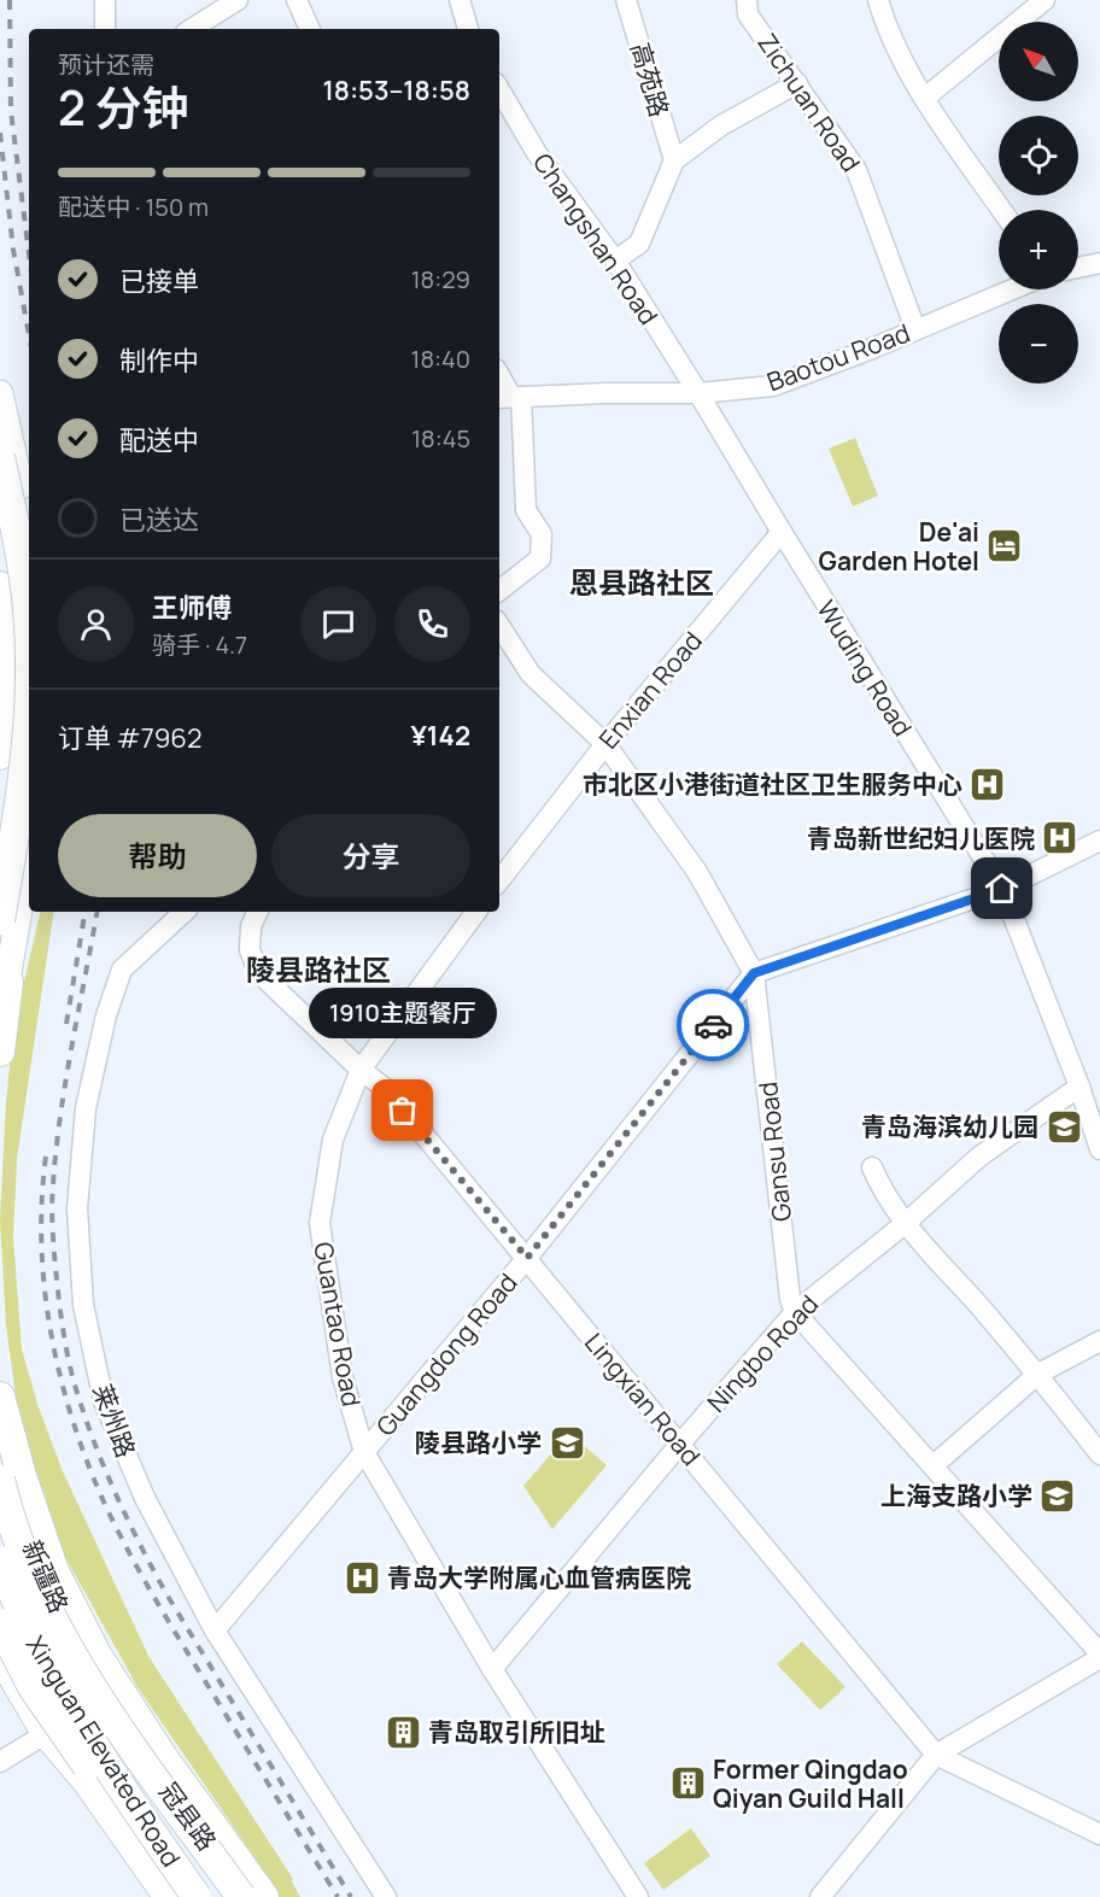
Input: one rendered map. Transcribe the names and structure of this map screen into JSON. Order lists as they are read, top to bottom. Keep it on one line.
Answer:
{"streets":{"highway":["Xinguan Elevated Road"],"main road":["新疆路","冠县路"],"street":["高苑路","Zichuan Road","Changshan Road","Baotou Road","Wuding Road","Enxian Road","Gansu Road","Guantao Road","Ningbo Road","Guangdong Road","Lingxian Road","莱州路"]},"crossings":[["Zichuan Road","Baotou Road"],["Changshan Road","Baotou Road"],["Changshan Road","Wuding Road"],["Baotou Road","Wuding Road"],["Wuding Road","Enxian Road"],["Wuding Road","Ningbo Road"],["Enxian Road","Gansu Road"],["Gansu Road","Ningbo Road"],["Gansu Road","Guangdong Road"],["Guantao Road","Ningbo Road"],["Guantao Road","Guangdong Road"],["Guantao Road","Lingxian Road"],["Ningbo Road","Lingxian Road"],["Guangdong Road","Lingxian Road"],["Guangdong Road","莱州路"],["新疆路","冠县路"]],"districts":["恩县路社区","陵县路社区"],"places":{"hotel":["De'ai Garden Hotel"],"hospital":["市北区小港街道社区卫生服务中心","青岛新世纪妇儿医院","青岛大学附属心血管病医院"],"other":["1910主题餐厅"],"school or university":["青岛海滨幼儿园","陵县路小学","上海支路小学"],"building":["青岛取引所旧址","Former Qingdao Qiyan Guild Hall"]},"north":"top left","page":{"map_buttons":["+","−"],"heading":["2 分钟","预计还需","18:53–18:58"],"panel":["王师傅","骑手 · 4.7","订单 #7962","¥142"],"bar":"配送中 · 150 m","list":[["已接单","18:29"],["制作中","18:40"],["配送中","18:45"],"已送达"],"buttons":["帮助","分享"],"bubble":"1910主题餐厅"}}
